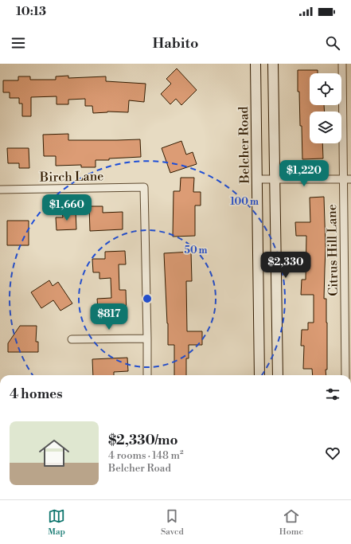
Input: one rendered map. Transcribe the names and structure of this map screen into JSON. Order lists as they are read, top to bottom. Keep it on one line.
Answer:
{"streets":{"main road":["Belcher Road"],"street":["Birch Lane","Citrus Hill Lane"]},"page":{"status":"10:13","header":"Habito","price":["$1,220","$1,660","$2,330","$817"],"heading":"4 homes","list":[{"name":"$2,330/mo","note":"4 rooms · 148 m² · Belcher Road"}],"tabs":["Map","Saved","Home"]},"rings":["100 m","50 m"]}
